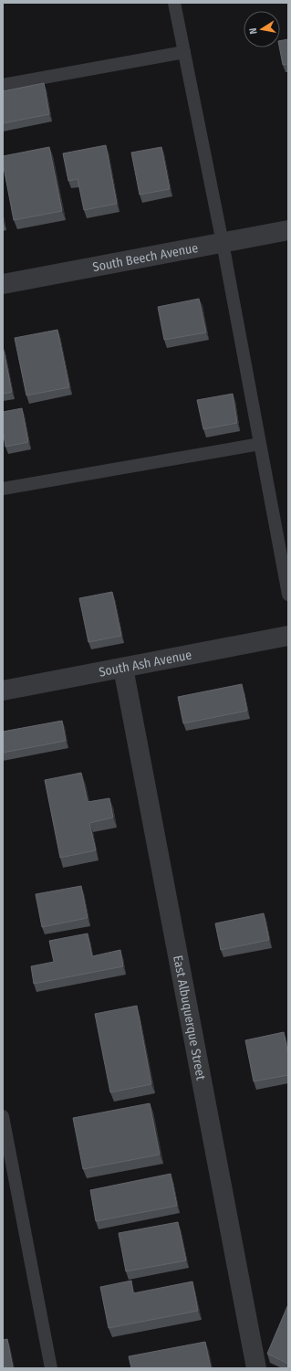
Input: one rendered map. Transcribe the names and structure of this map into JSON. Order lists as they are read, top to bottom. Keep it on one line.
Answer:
{"streets":{"street":["South Beech Avenue","South Ash Avenue","East Albuquerque Street"]},"crossings":[["South Ash Avenue","East Albuquerque Street"]],"north":"left"}
